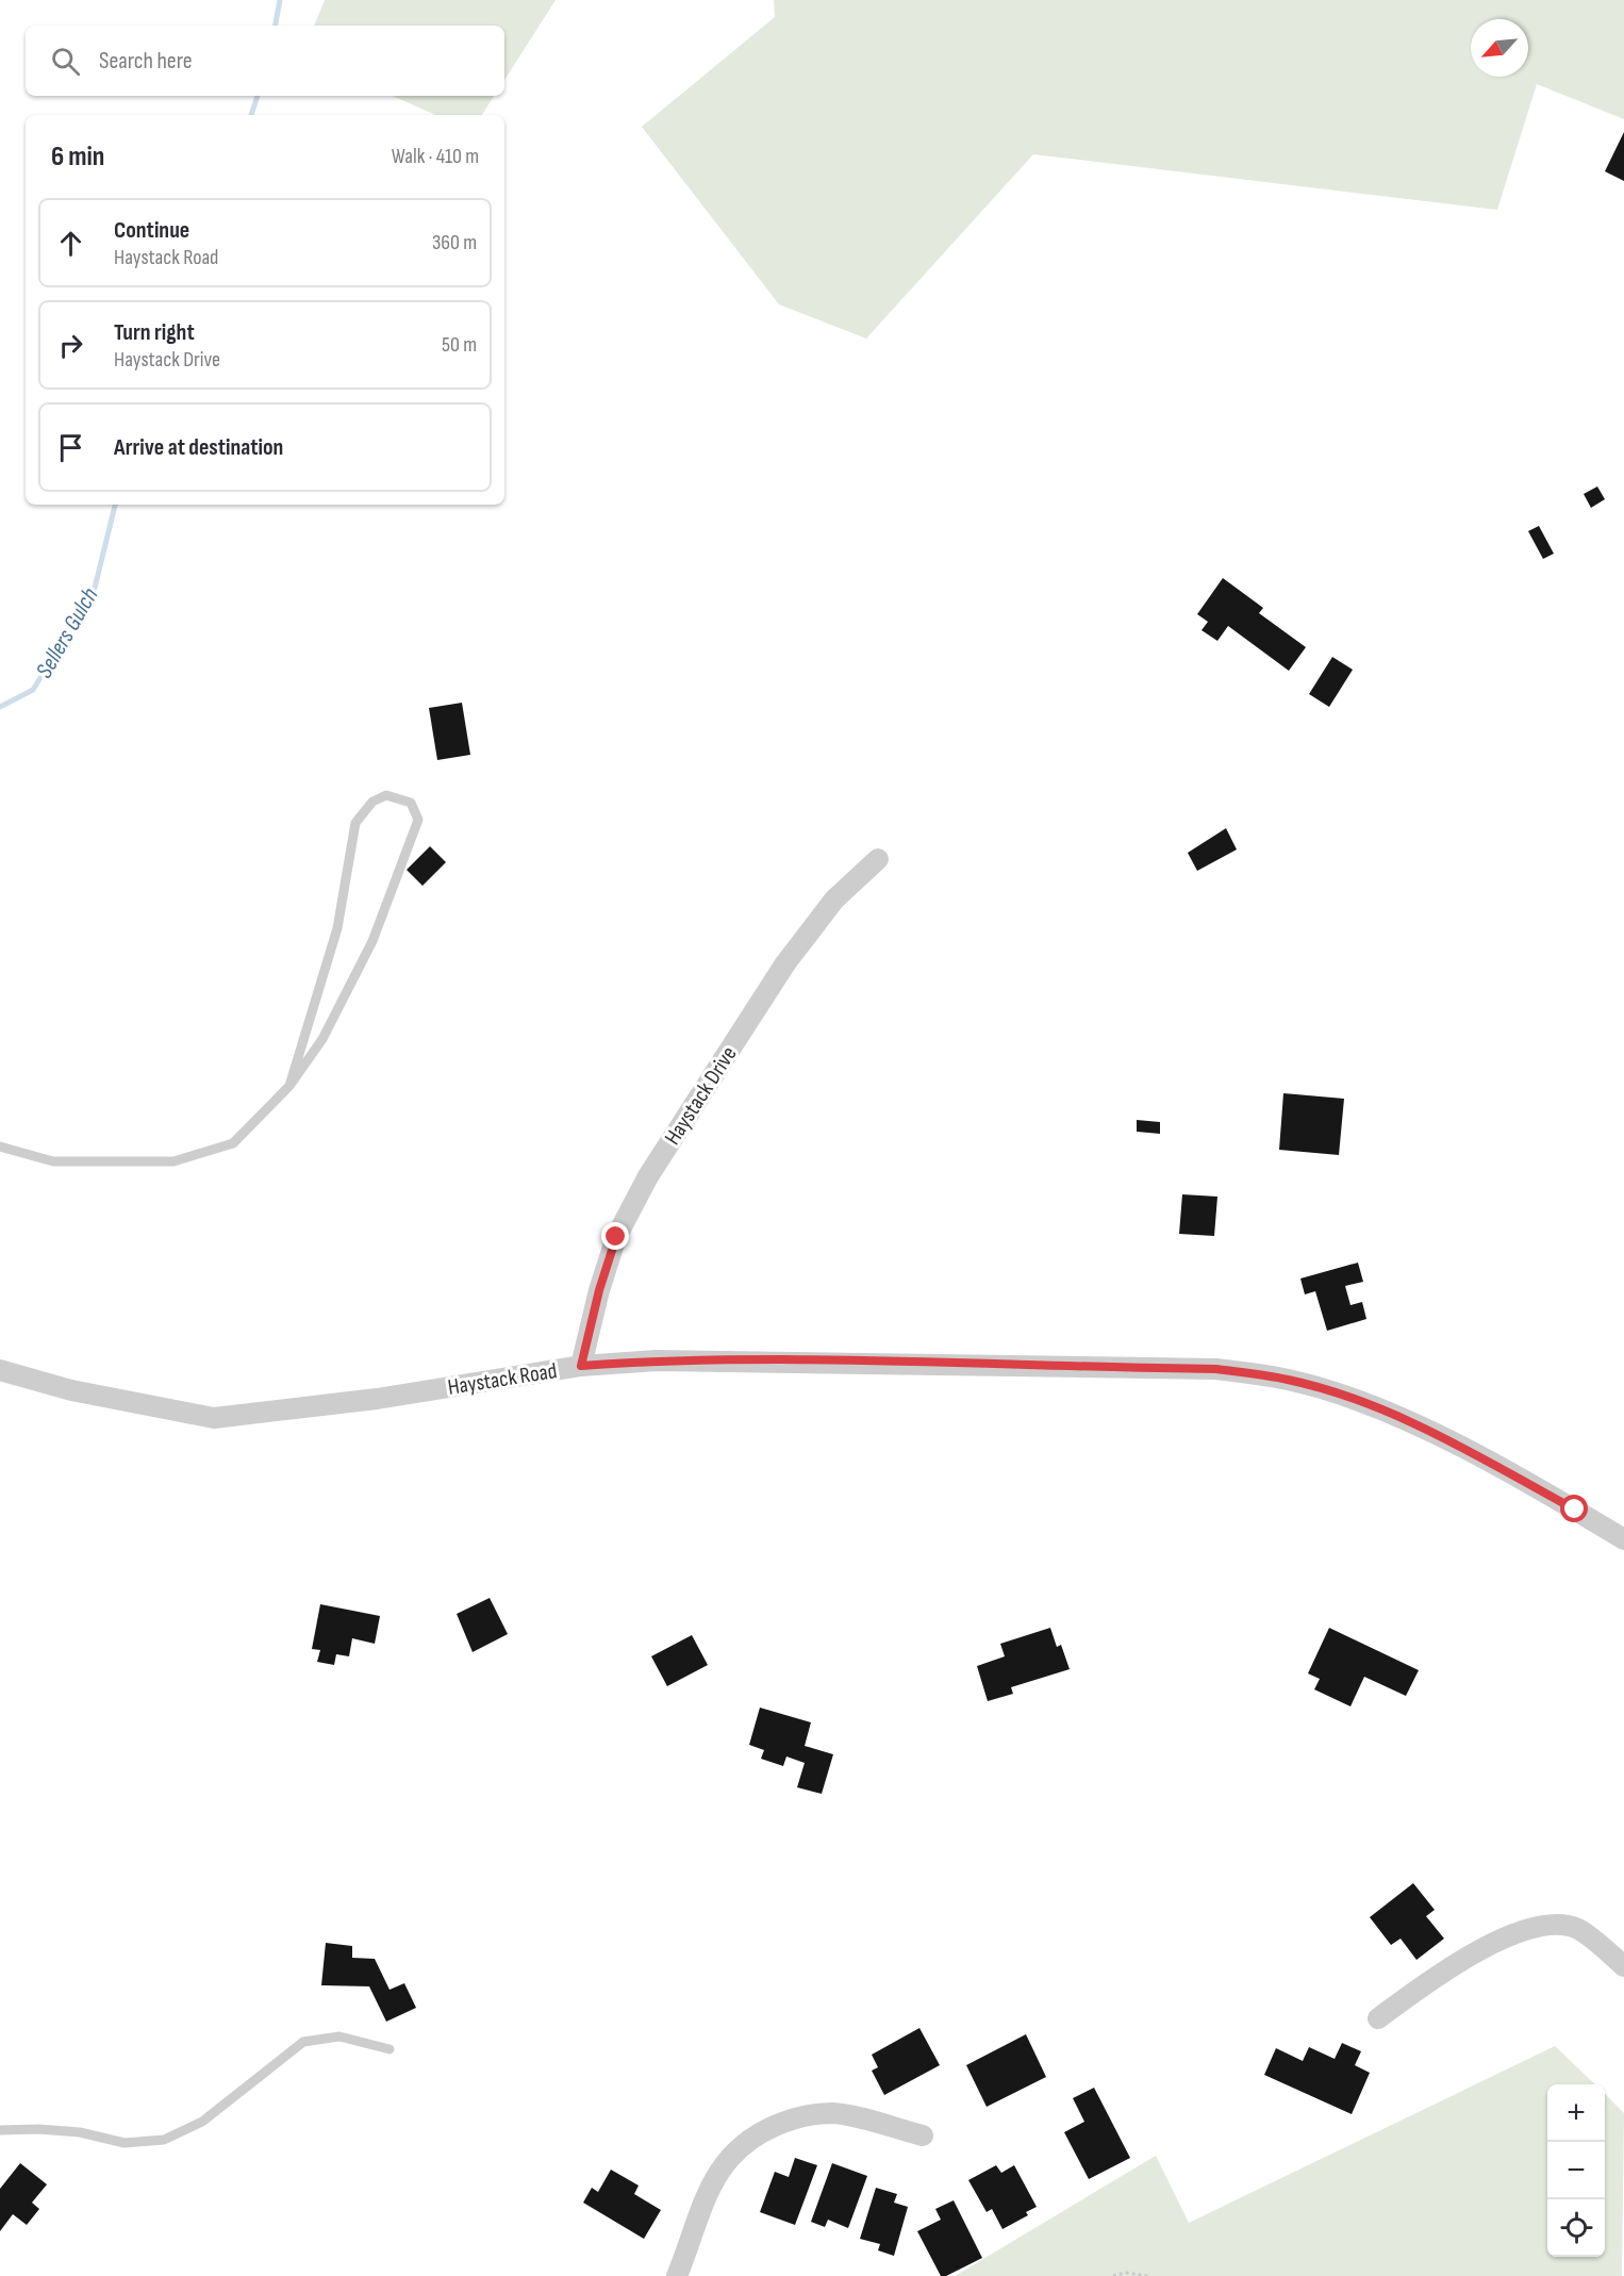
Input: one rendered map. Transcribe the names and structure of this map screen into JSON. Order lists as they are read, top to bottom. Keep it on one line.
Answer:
{"streets":{"street":["Haystack Drive","Haystack Road"]},"crossings":[["Haystack Drive","Haystack Road"]],"water":["Sellers Gulch"],"north":"bottom left","page":{"search":"Search here","heading":["6 min","Walk · 410 m"],"list":[["Continue","Haystack Road","360 m"],["Turn right","Haystack Drive","50 m"],"Arrive at destination"],"map_buttons":["+","−"]}}
